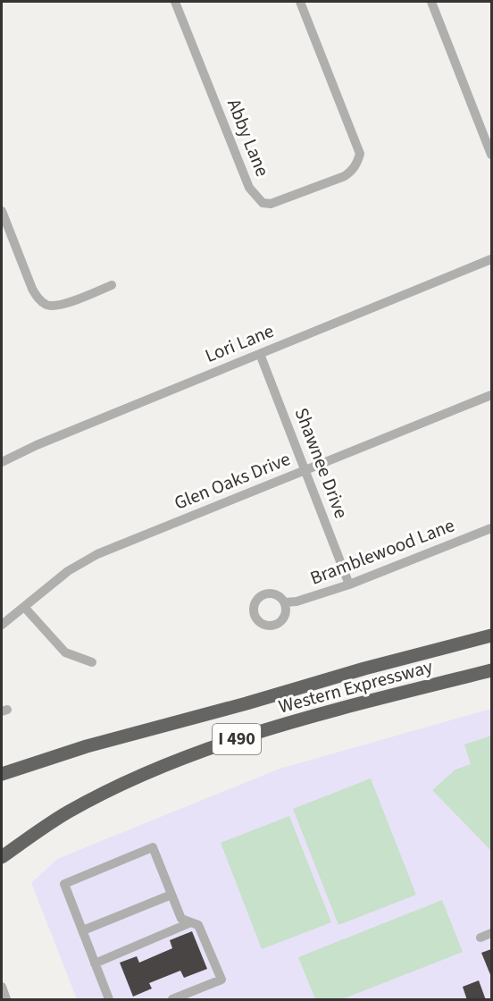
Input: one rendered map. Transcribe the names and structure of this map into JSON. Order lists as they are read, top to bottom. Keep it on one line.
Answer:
{"streets":{"highway":["Western Expressway","I 490"],"street":["Abby Lane","Lori Lane","Shawnee Drive","Glen Oaks Drive","Bramblewood Lane"]},"crossings":[["Lori Lane","Shawnee Drive"],["Shawnee Drive","Glen Oaks Drive"],["Shawnee Drive","Bramblewood Lane"]]}
